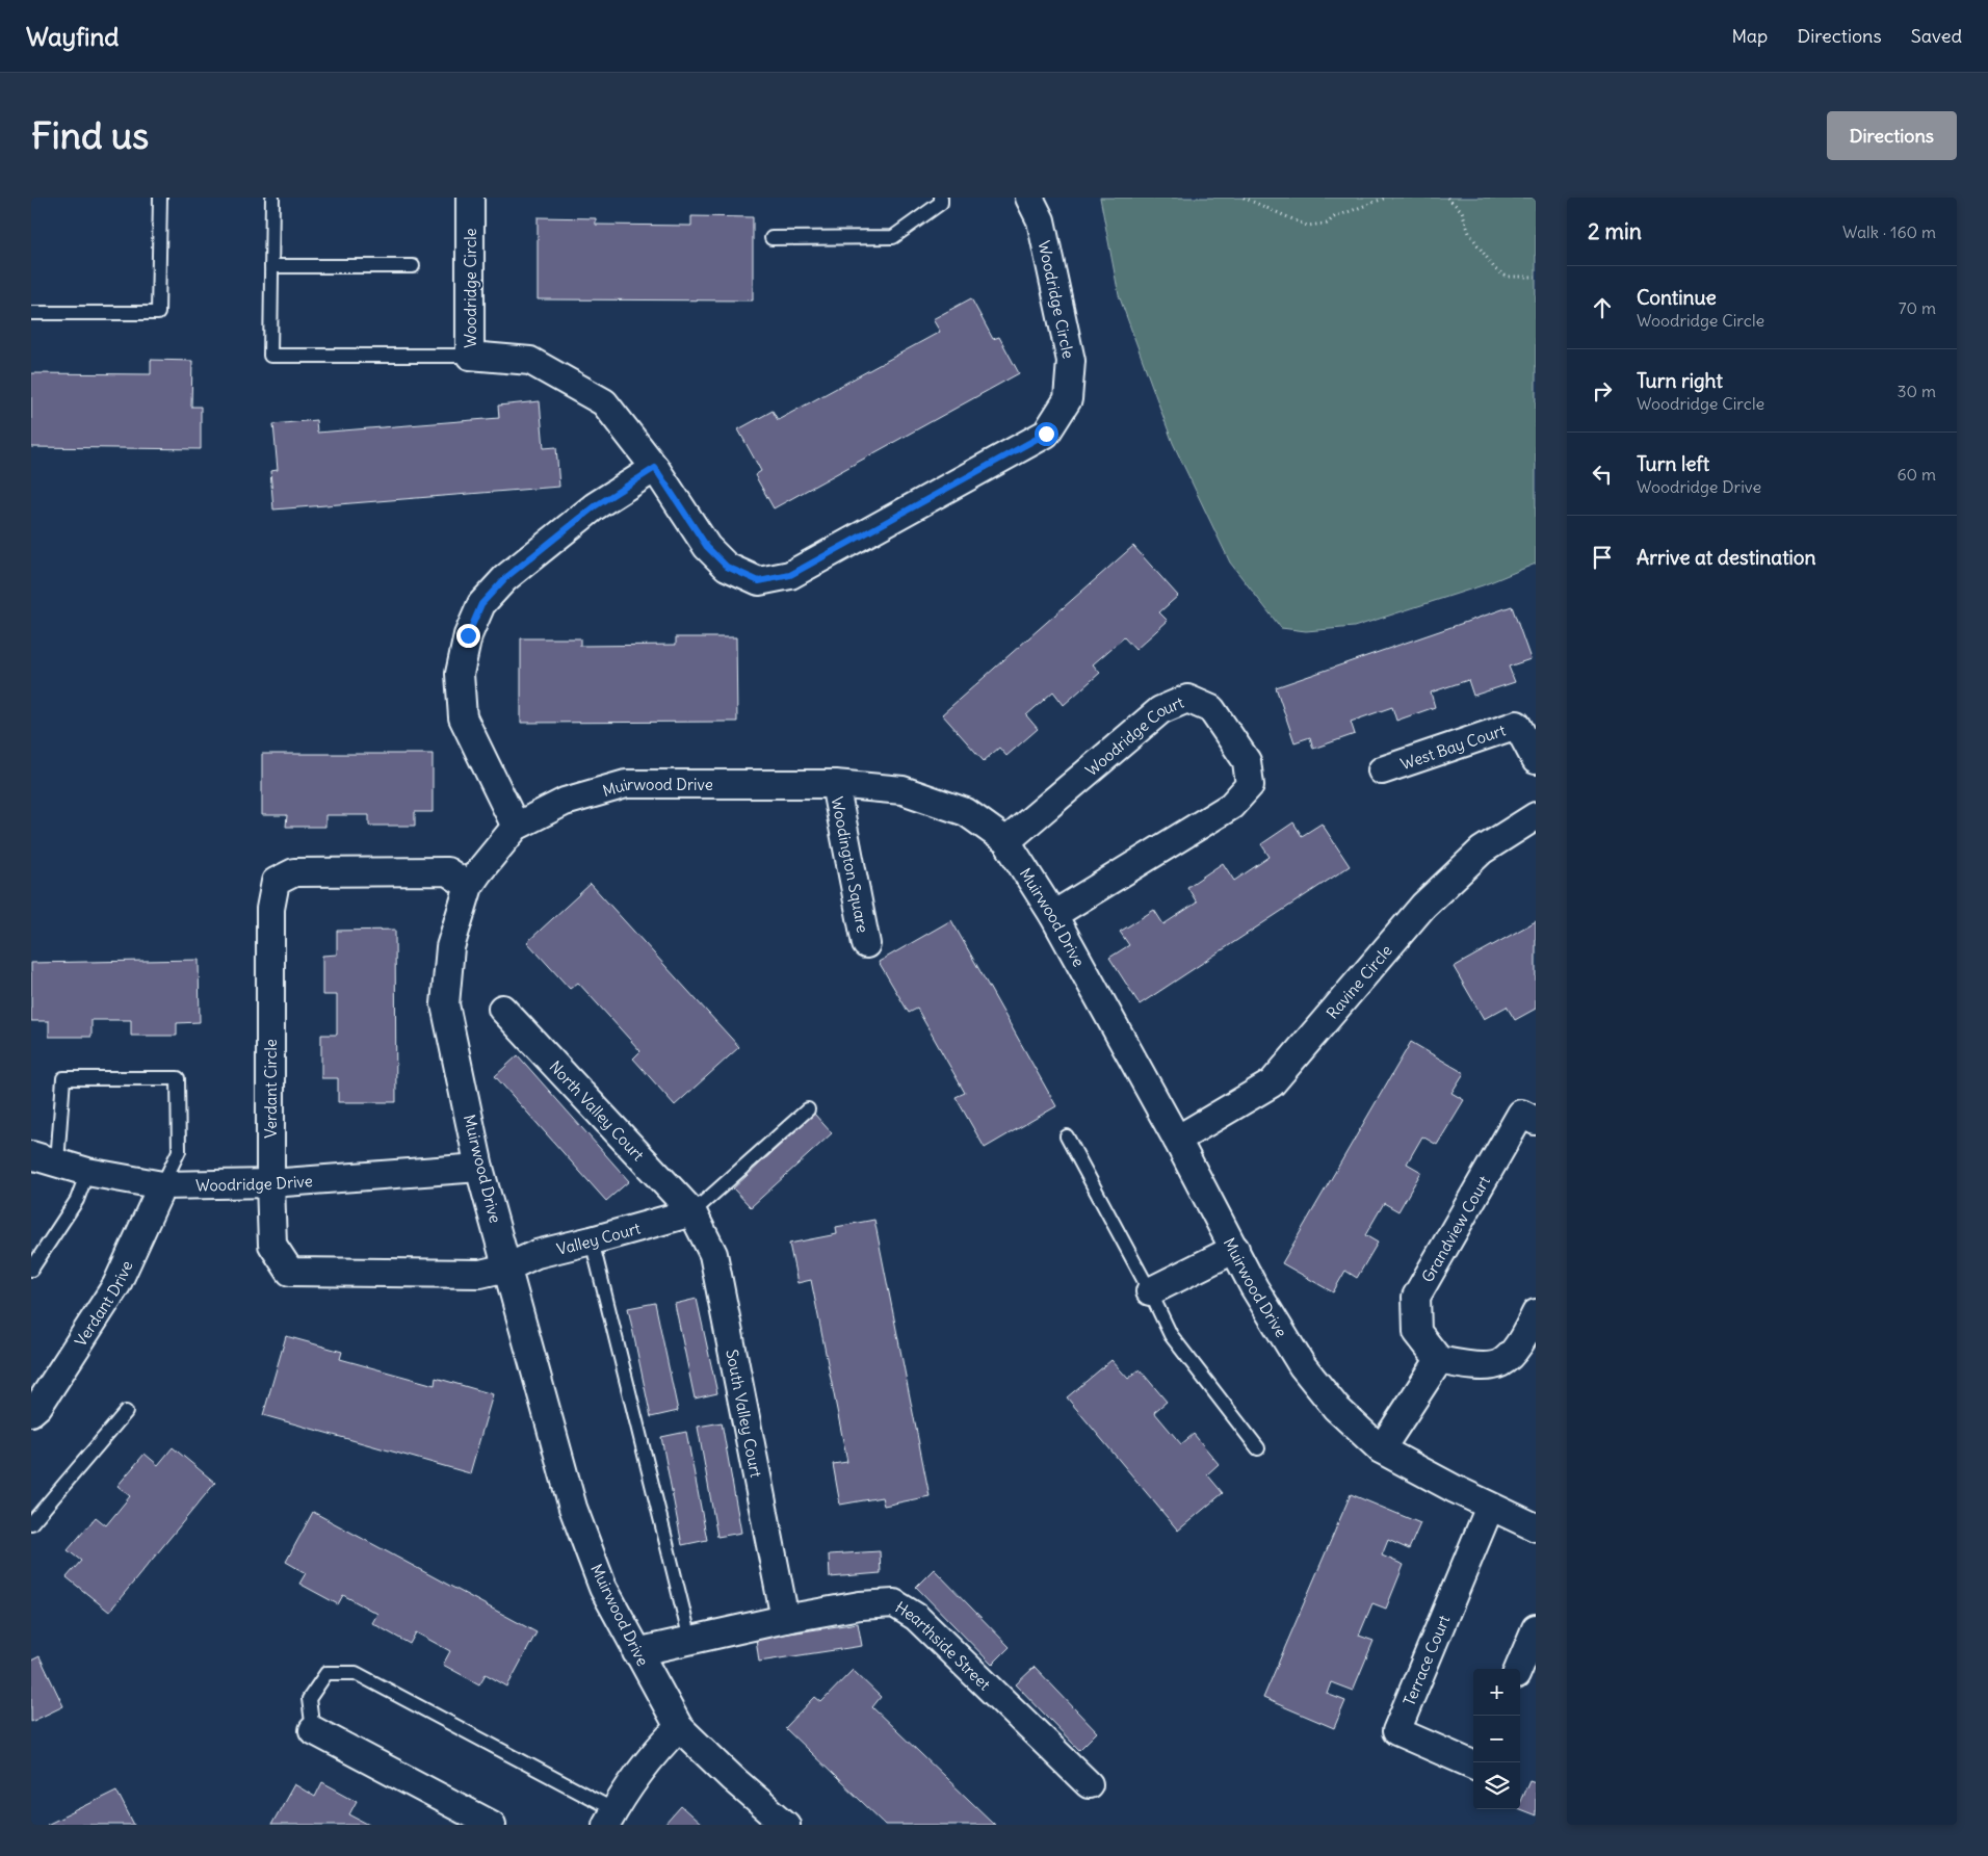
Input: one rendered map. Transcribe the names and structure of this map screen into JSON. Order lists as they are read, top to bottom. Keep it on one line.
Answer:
{"streets":{"street":["Woodridge Circle","Woodridge Court","West Bay Court","Muirwood Drive","Woodington Square","Ravine Circle","Verdant Circle","North Valley Court","Woodridge Drive","Grandview Court","Valley Court","Verdant Drive","South Valley Court","Hearthside Street","Terrace Court"]},"crossings":[["Woodridge Court","Muirwood Drive"],["Muirwood Drive","Woodington Square"],["Muirwood Drive","Ravine Circle"],["Muirwood Drive","Verdant Circle"],["Muirwood Drive","Woodridge Drive"],["Muirwood Drive","Valley Court"],["Muirwood Drive","Hearthside Street"],["Muirwood Drive","Terrace Court"],["Verdant Circle","Woodridge Drive"],["Verdant Circle","Valley Court"],["North Valley Court","Valley Court"],["North Valley Court","South Valley Court"],["Woodridge Drive","Verdant Drive"],["Valley Court","South Valley Court"],["South Valley Court","Hearthside Street"]],"page":{"header":"Wayfind","nav":["Map","Directions","Saved"],"buttons":"Directions","title":"Find us","heading":["2 min","Walk · 160 m"],"list":[["Continue","Woodridge Circle","70 m"],["Turn right","Woodridge Circle","30 m"],["Turn left","Woodridge Drive","60 m"],"Arrive at destination"],"map_buttons":["+","−"]}}
